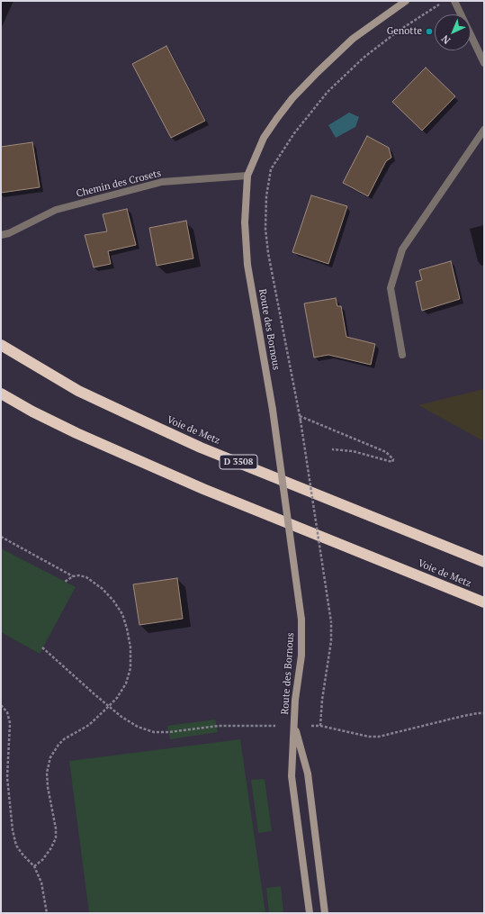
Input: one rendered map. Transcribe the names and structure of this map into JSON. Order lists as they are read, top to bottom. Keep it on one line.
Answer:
{"streets":{"highway":["Voie de Metz","D 3508"],"street":["Chemin des Crosets","Route des Bornous"]},"crossings":[["Chemin des Crosets","Route des Bornous"]],"places":["Genotte"],"north":"bottom left"}
